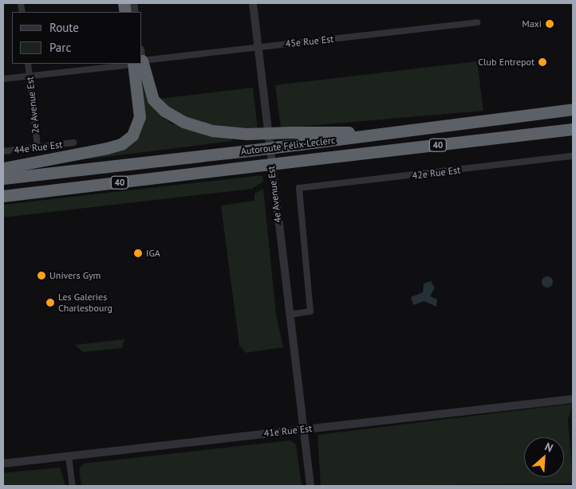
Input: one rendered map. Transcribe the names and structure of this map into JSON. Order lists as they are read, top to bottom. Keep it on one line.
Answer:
{"streets":{"highway":["40","Autoroute Félix-Leclerc"],"street":["45e Rue Est","2e Avenue Est","44e Rue Est","42e Rue Est","4e Avenue Est","41e Rue Est"]},"crossings":[["45e Rue Est","2e Avenue Est"],["45e Rue Est","4e Avenue Est"],["2e Avenue Est","44e Rue Est"],["42e Rue Est","4e Avenue Est"],["4e Avenue Est","41e Rue Est"]],"places":["Maxi","Club Entrepot","IGA","Univers Gym","Les Galeries Charlesbourg"],"legend":["Route","Parc"],"north":"top right"}
